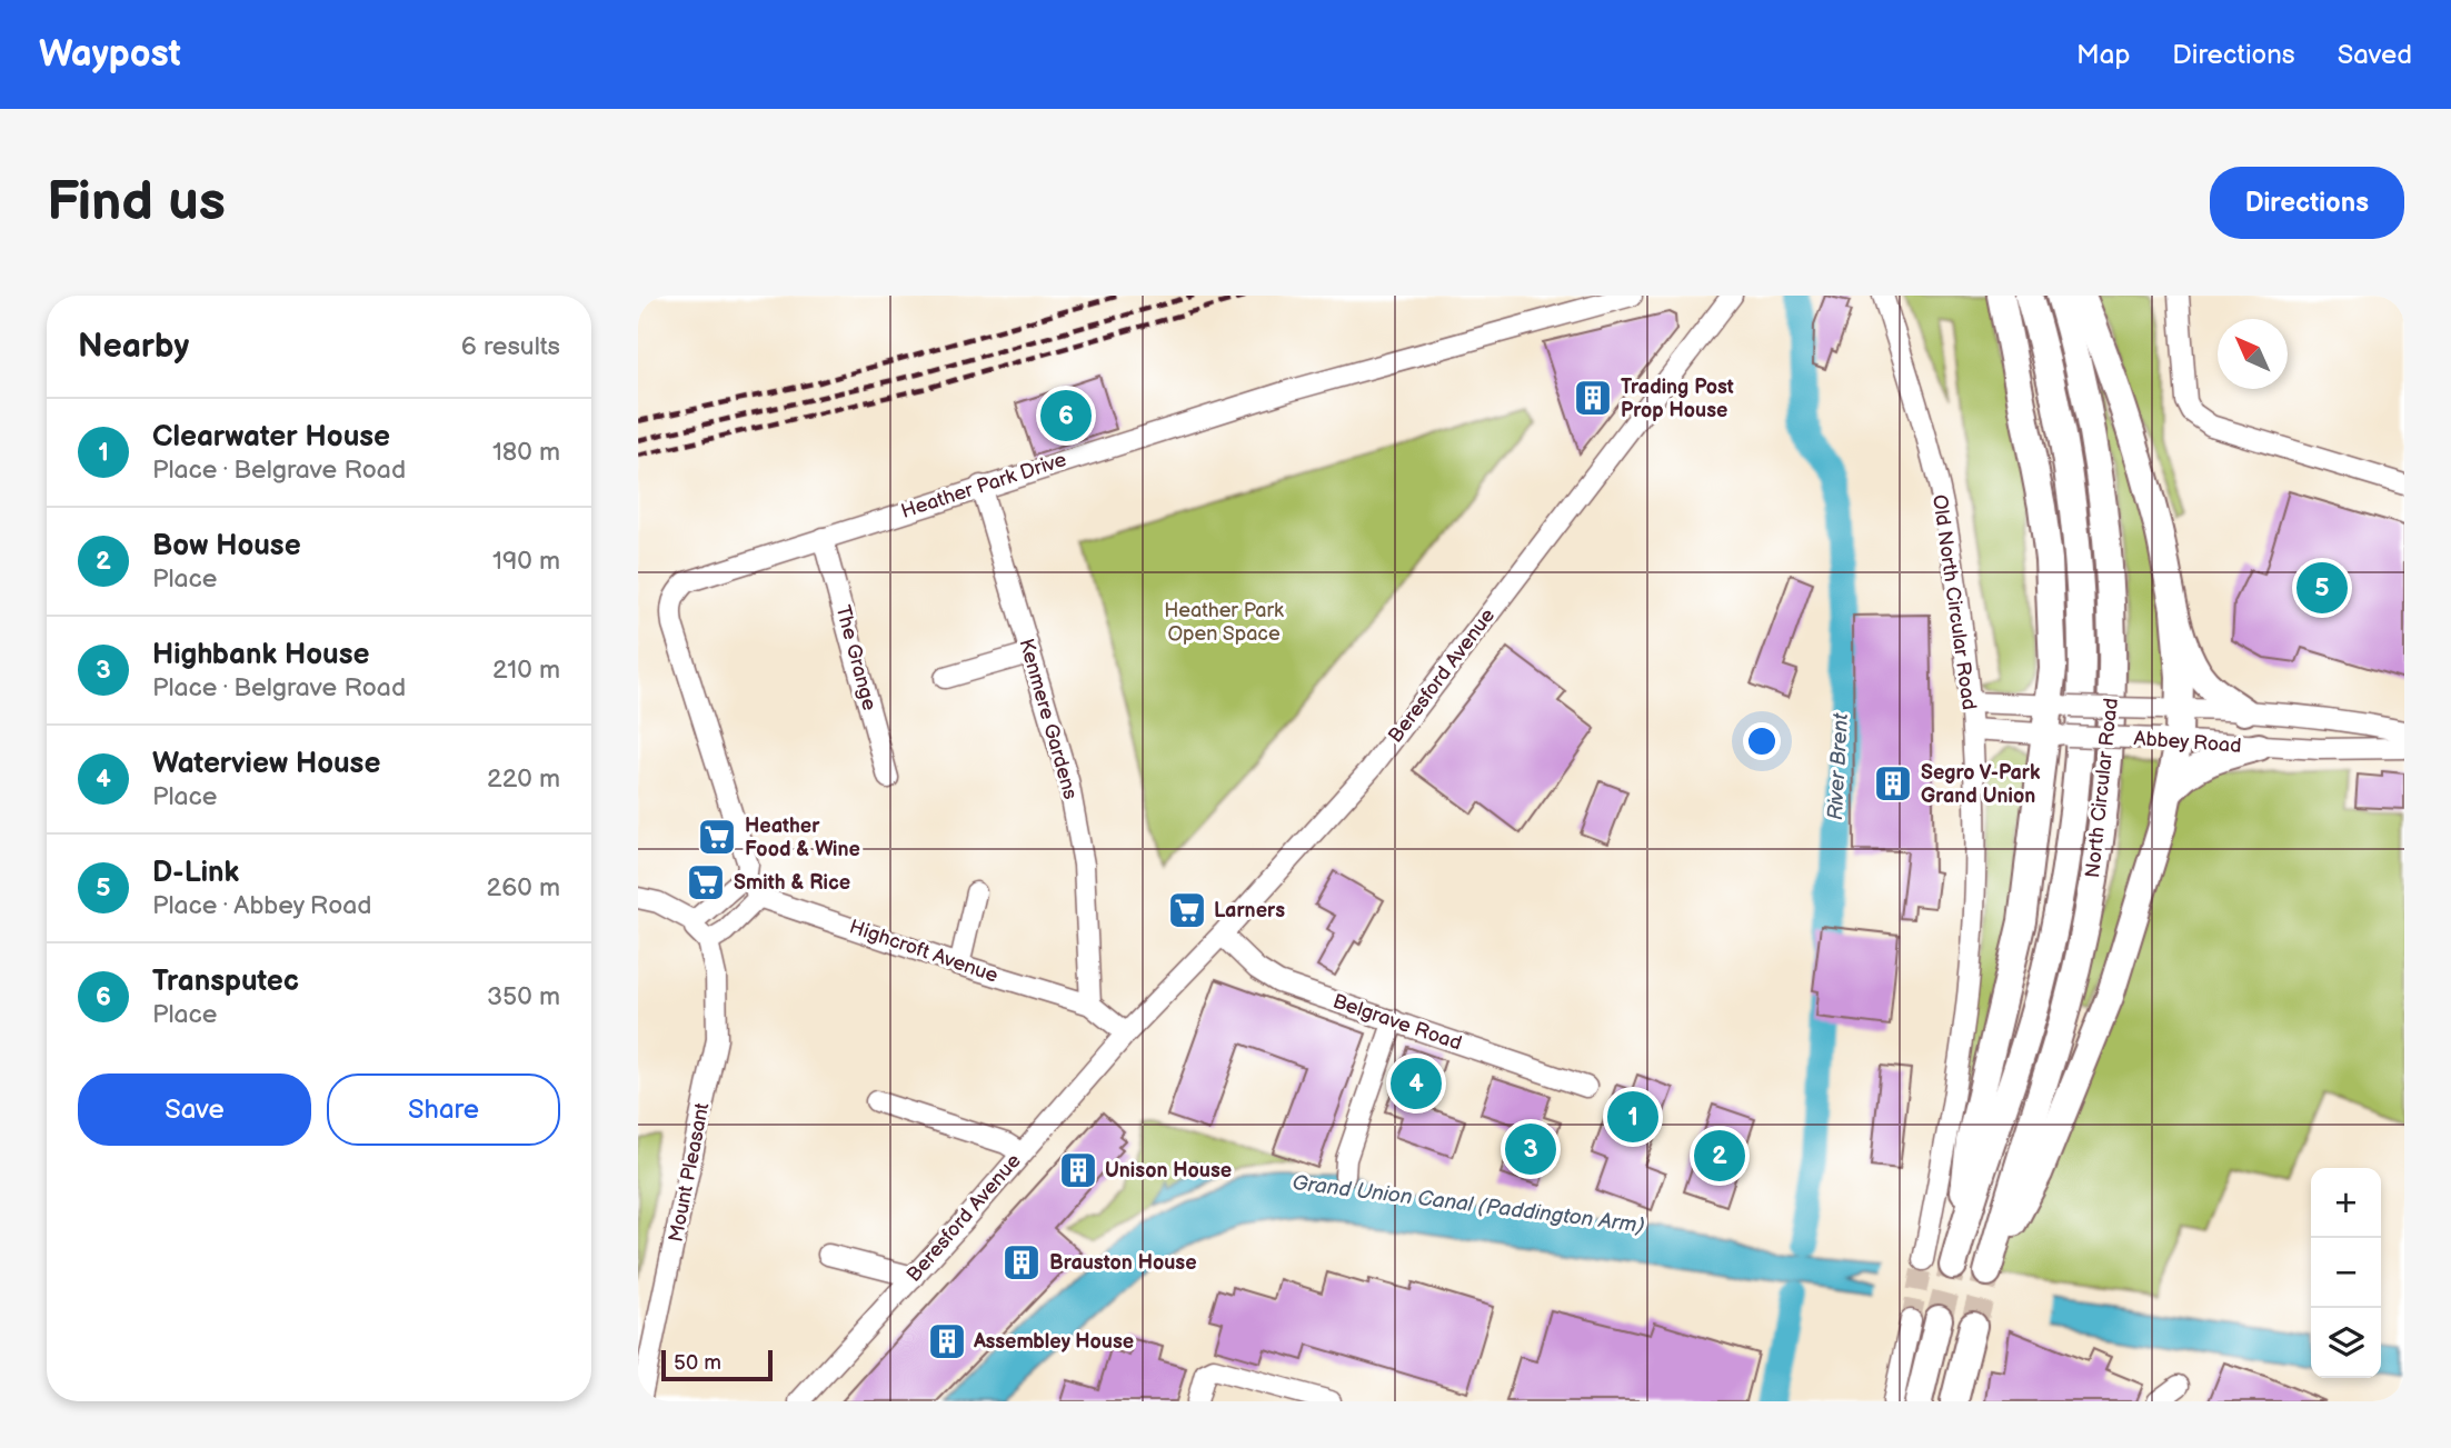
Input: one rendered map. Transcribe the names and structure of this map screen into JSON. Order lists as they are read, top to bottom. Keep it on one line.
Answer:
{"streets":{"highway":["North Circular Road"],"street":["Heather Park Drive","Old North Circular Road","The Grange","Beresford Avenue","Kenmere Gardens","Abbey Road","Highcroft Avenue","Belgrave Road","Mount Pleasant"]},"crossings":[["Heather Park Drive","The Grange"],["Heather Park Drive","Kenmere Gardens"],["Old North Circular Road","Abbey Road"],["Beresford Avenue","Belgrave Road"],["Kenmere Gardens","Highcroft Avenue"],["Abbey Road","North Circular Road"]],"water":["River Brent","Grand Union Canal (Paddington Arm)"],"parks":["Heather Park Open Space"],"places":{"building":["Trading Post Prop House","Segro V-Park Grand Union","Unison House","Brauston House","Assembley House"],"supermarket":["Heather Food & Wine","Smith & Rice","Larners"]},"scale_bar":"50 m","north":"top left","page":{"header":"Waypost","nav":["Map","Directions","Saved"],"buttons":["Directions",["Save","Share"]],"title":"Find us","heading":["Nearby","6 results"],"pins":["6","5","4","1","3","2"],"list":[{"mark":"1","name":"Clearwater House","note":"Place · Belgrave Road","value":"180 m"},{"mark":"2","name":"Bow House","note":"Place","value":"190 m"},{"mark":"3","name":"Highbank House","note":"Place · Belgrave Road","value":"210 m"},{"mark":"4","name":"Waterview House","note":"Place","value":"220 m"},{"mark":"5","name":"D-Link","note":"Place · Abbey Road","value":"260 m"},{"mark":"6","name":"Transputec","note":"Place","value":"350 m"}],"map_buttons":["+","−"],"scale":"50 m"}}
